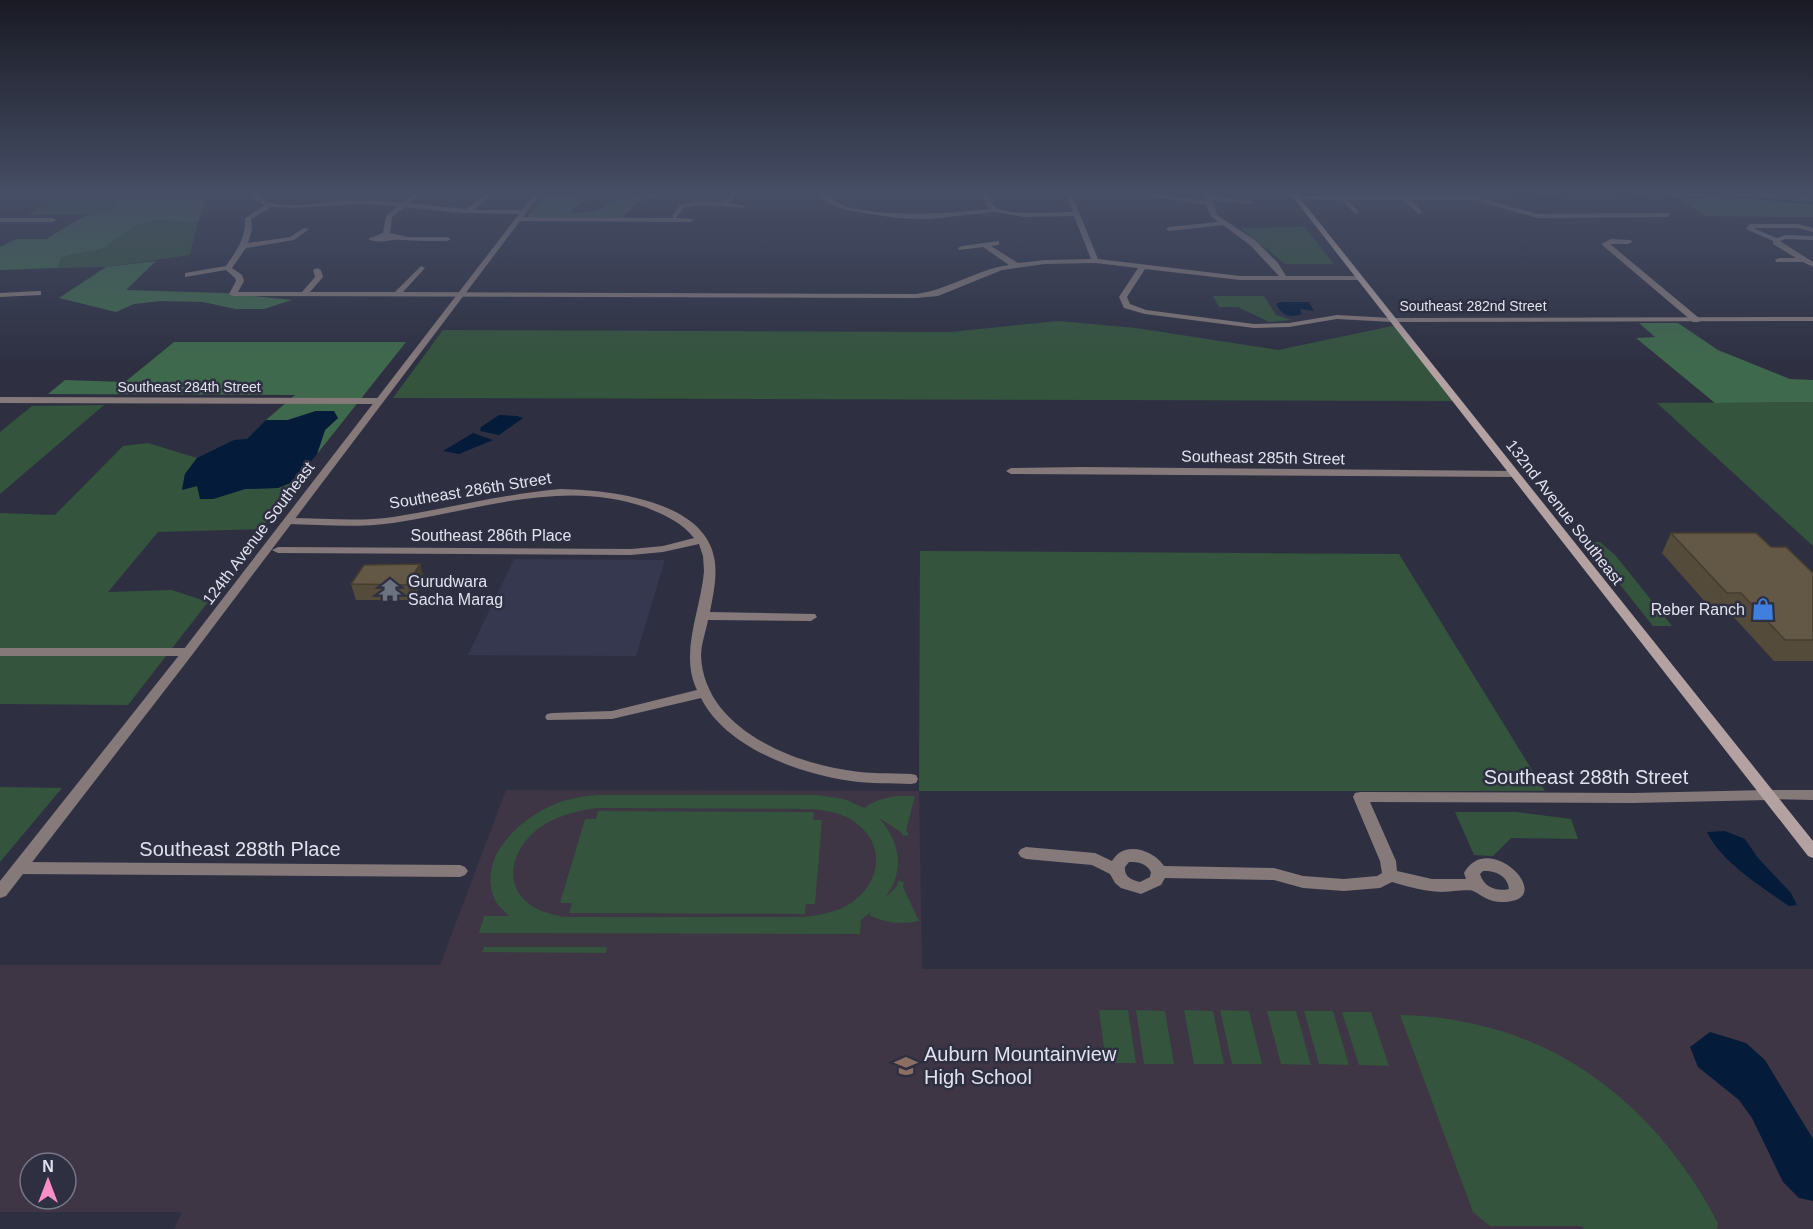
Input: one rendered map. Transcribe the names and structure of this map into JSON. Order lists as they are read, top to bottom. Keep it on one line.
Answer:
{"streets":{"main road":["132nd Avenue Southeast"],"street":["Southeast 282nd Street","Southeast 284th Street","Southeast 285th Street","Southeast 286th Street","124th Avenue Southeast","Southeast 286th Place","Southeast 288th Street","Southeast 288th Place"]},"crossings":[["Southeast 282nd Street","132nd Avenue Southeast"],["Southeast 284th Street","124th Avenue Southeast"],["Southeast 285th Street","132nd Avenue Southeast"],["Southeast 286th Street","124th Avenue Southeast"],["Southeast 286th Street","Southeast 286th Place"],["132nd Avenue Southeast","Southeast 288th Street"],["124th Avenue Southeast","Southeast 288th Place"]],"places":{"temple":["Gurudwara Sacha Marag"],"shop":["Reber Ranch"],"school or university":["Auburn Mountainview High School"]},"north":"top"}
